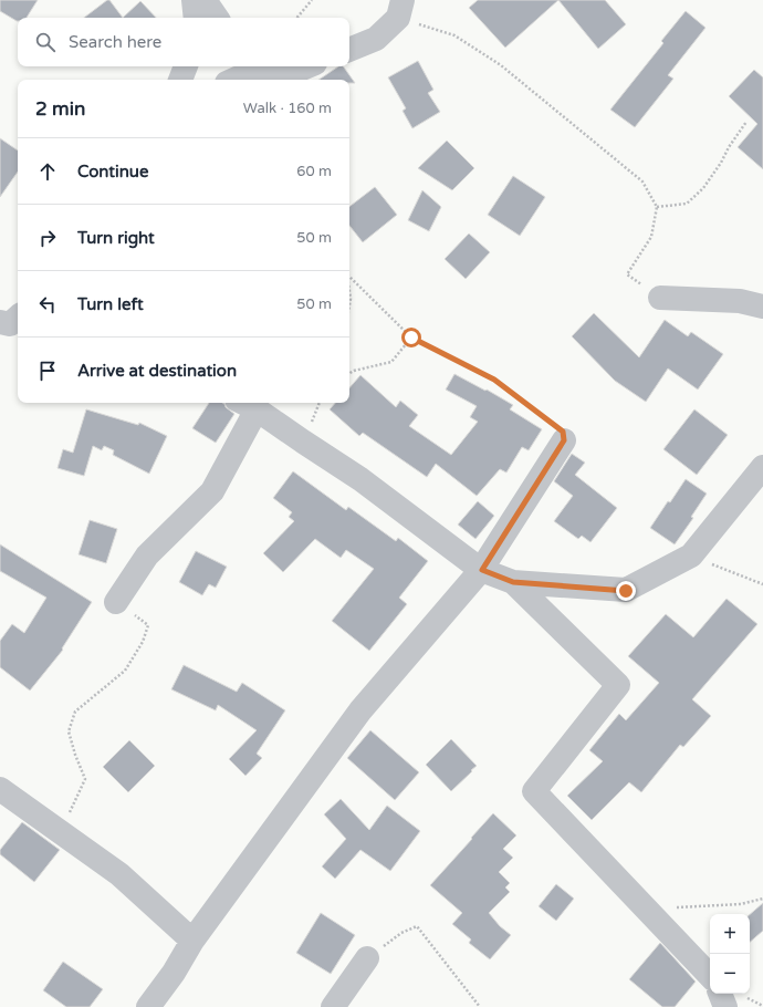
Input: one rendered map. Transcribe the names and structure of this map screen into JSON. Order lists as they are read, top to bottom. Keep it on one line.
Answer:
{"page":{"search":"Search here","heading":["2 min","Walk · 160 m"],"list":[["Continue","60 m"],["Turn right","50 m"],["Turn left","50 m"],"Arrive at destination"],"map_buttons":["+","−"]}}
